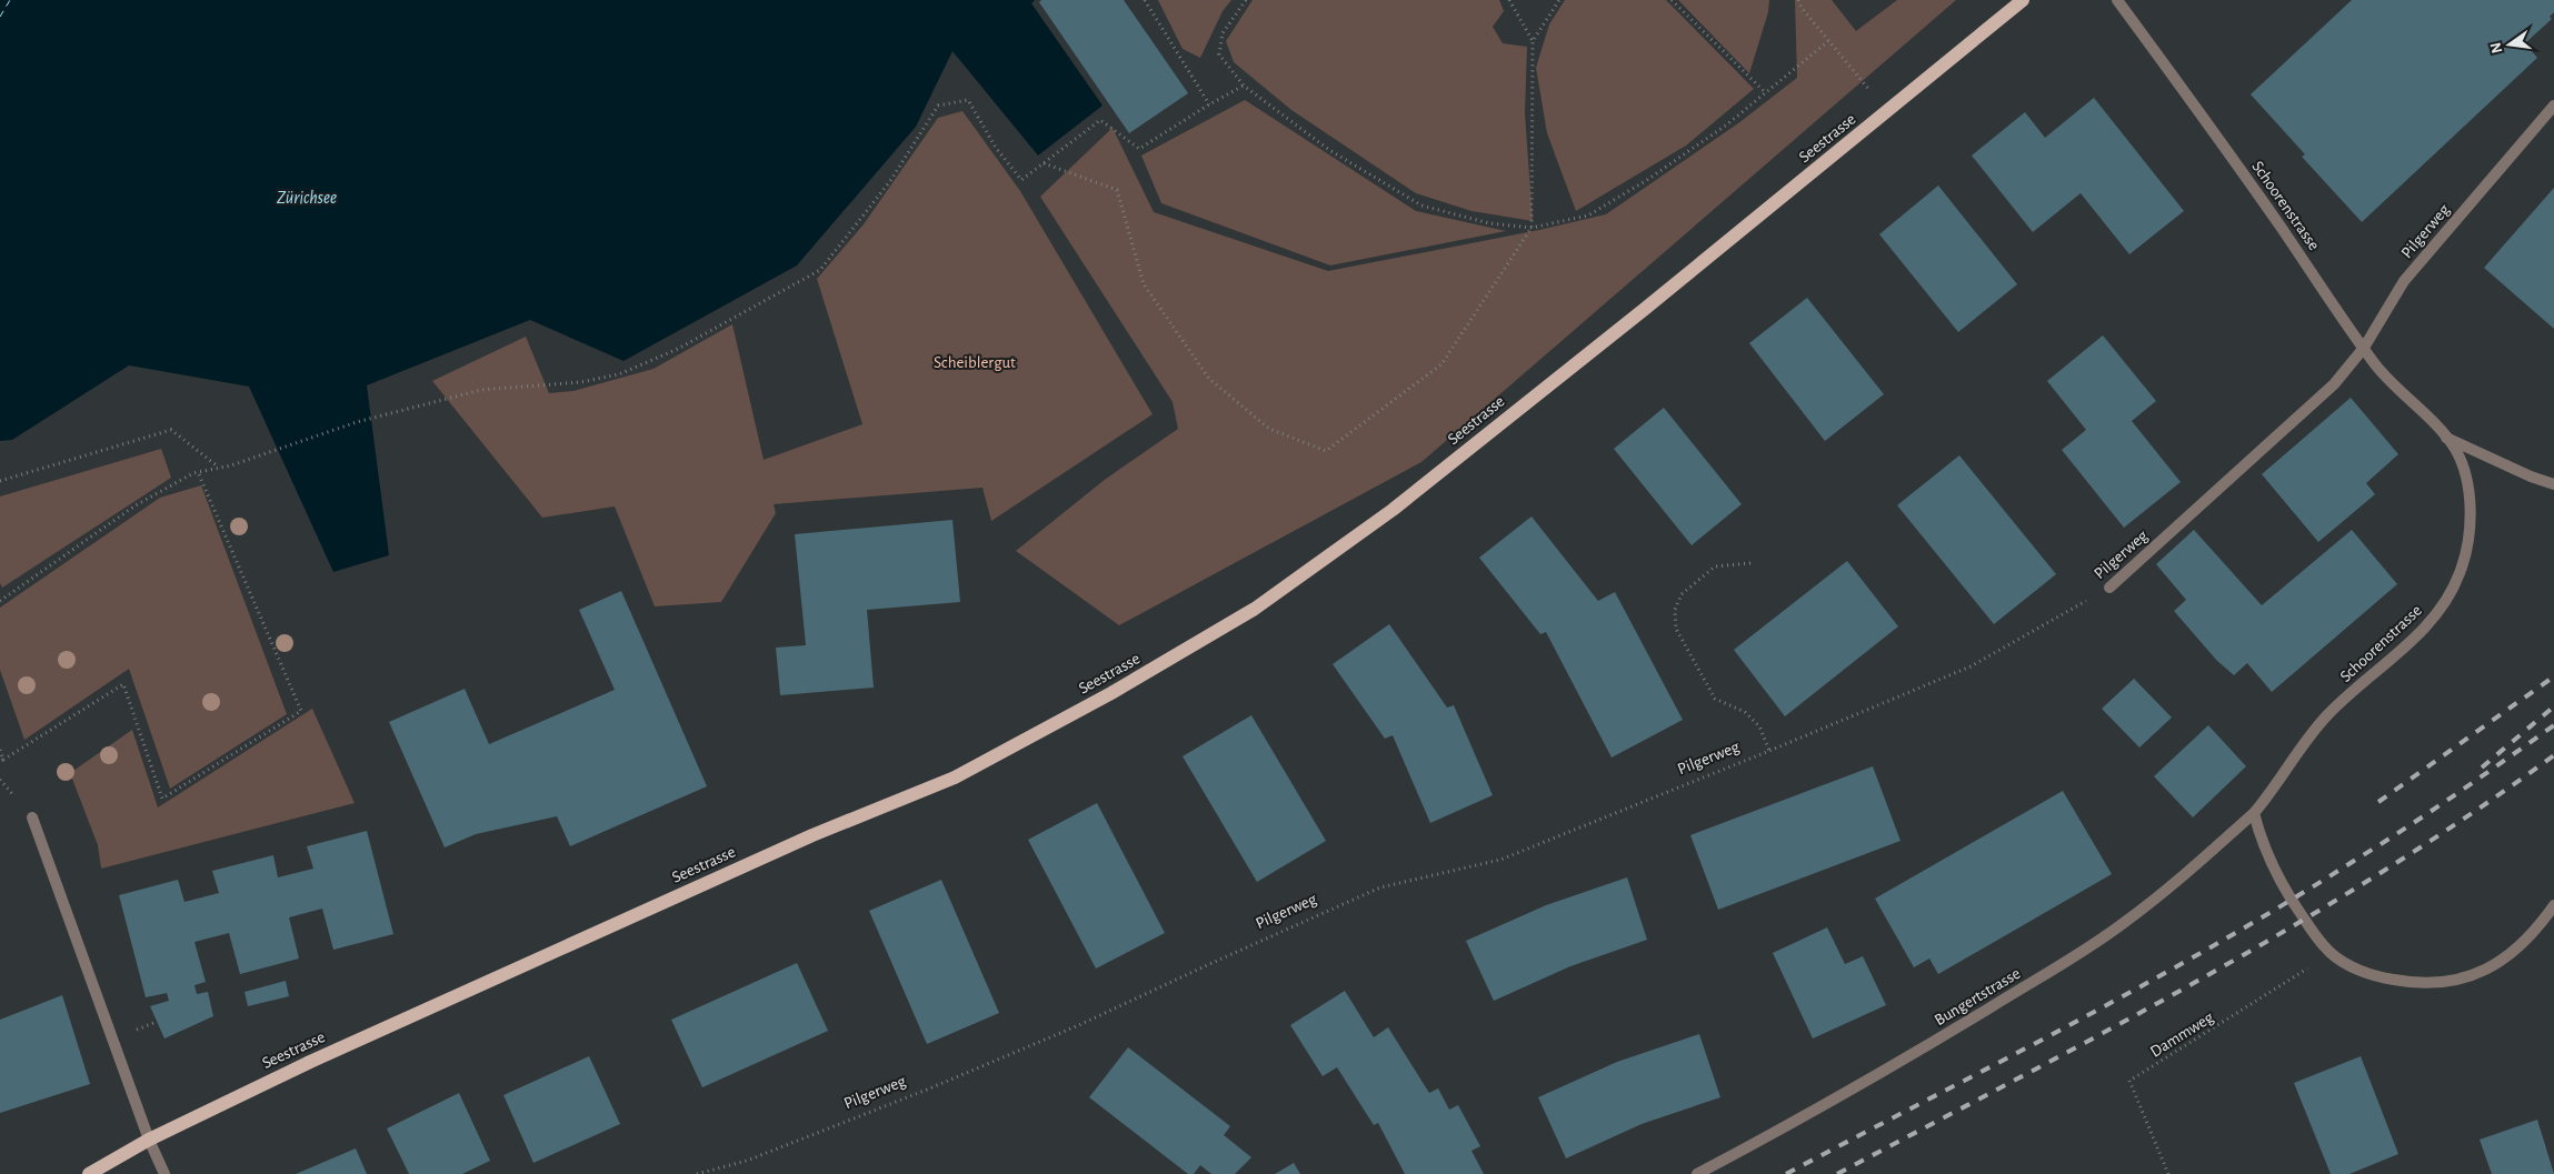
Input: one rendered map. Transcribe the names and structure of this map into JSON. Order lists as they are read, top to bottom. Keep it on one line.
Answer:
{"streets":{"main road":["Seestrasse"],"street":["Schoorenstrasse","Pilgerweg","Bungertstrasse"],"path":["Dammweg"]},"crossings":[["Schoorenstrasse","Pilgerweg"],["Schoorenstrasse","Bungertstrasse"]],"water":["Zürichsee"],"parks":["Scheiblergut"],"north":"left"}
